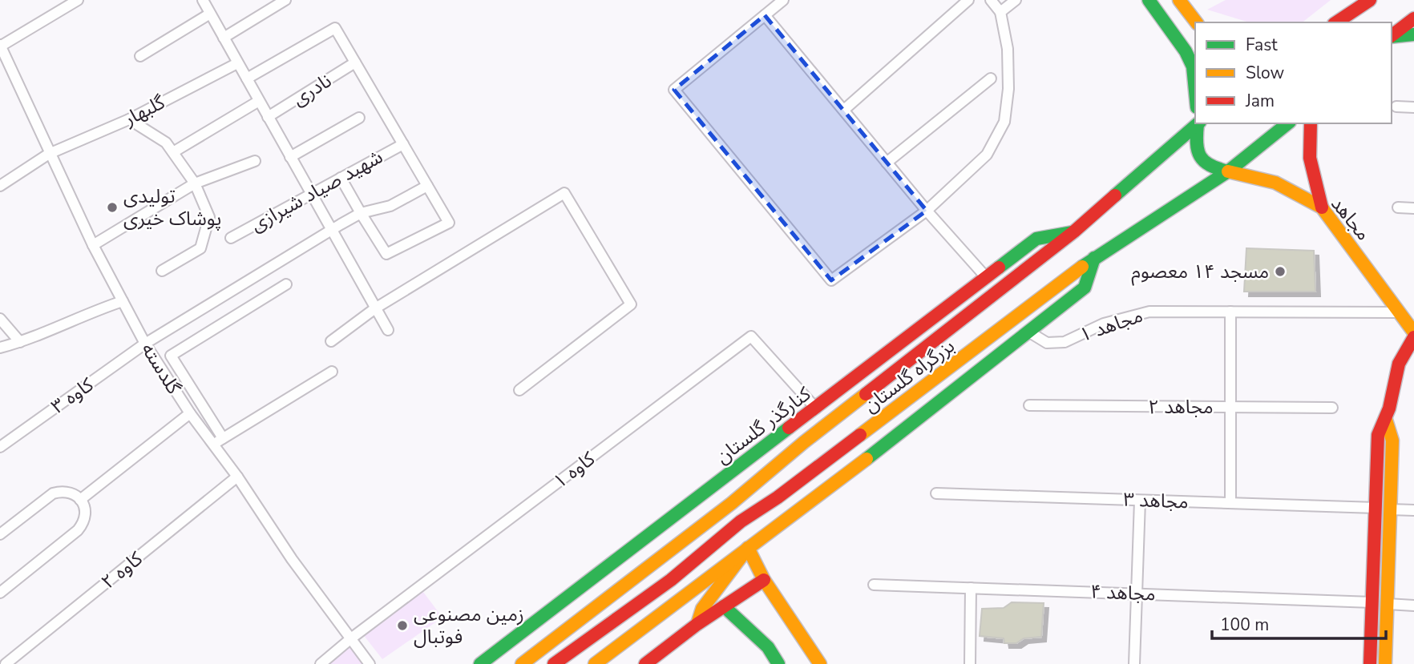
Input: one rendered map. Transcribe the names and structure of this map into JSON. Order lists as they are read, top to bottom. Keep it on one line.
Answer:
{"streets":{"main road":["مجاهد","بزرگراه گلستان","کنارگذر گلستان"],"street":["نادری","گلبهار","شهید صیاد شیرازی","۱ مجاهد","گلدسته","کاوه ۳","مجاهد ۲","کاوه ۱","مجاهد ۳","کاوه ۲","مجاهد ۴"]},"crossings":[["گلبهار","گلدسته"],["مجاهد","۱ مجاهد"],["مجاهد","بزرگراه گلستان"],["گلدسته","کاوه ۳"],["گلدسته","کاوه ۱"],["گلدسته","کاوه ۲"],["بزرگراه گلستان","کنارگذر گلستان"],["کنارگذر گلستان","کاوه ۱"]],"places":["تولیدی پوشاک خیری","مسجد ۱۴ معصوم","زمین مصنوعی فوتبال"],"legend":["Fast","Slow","Jam"],"scale_bar":"100 m"}
